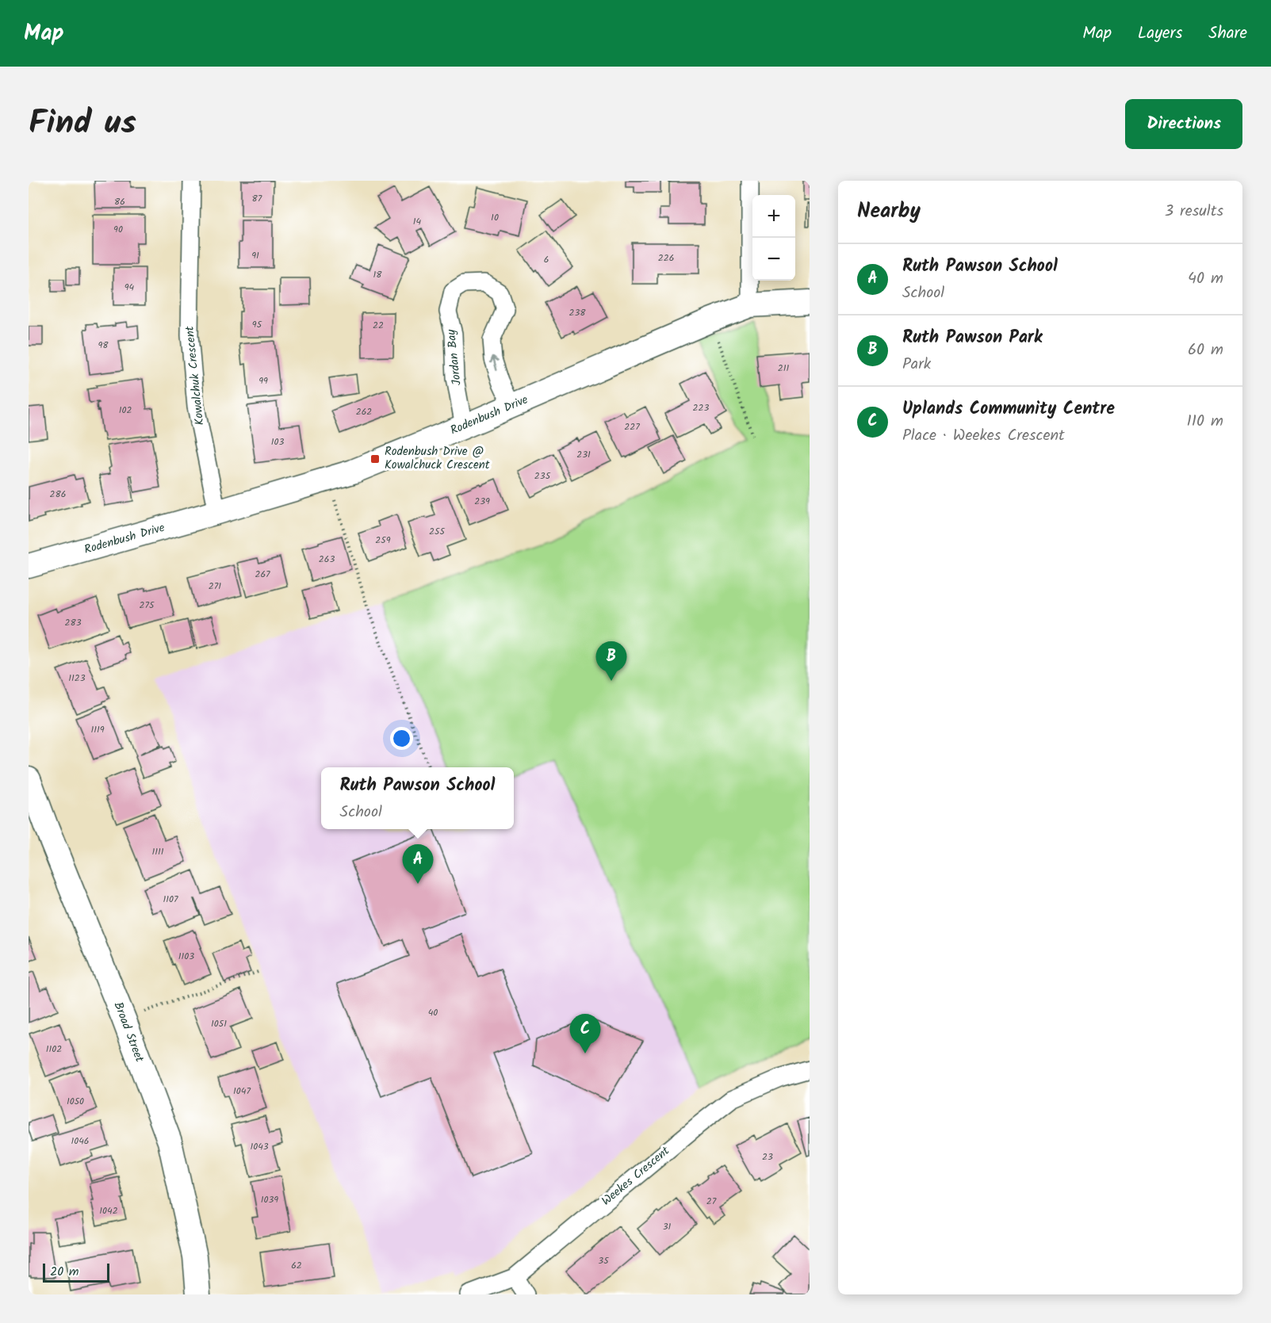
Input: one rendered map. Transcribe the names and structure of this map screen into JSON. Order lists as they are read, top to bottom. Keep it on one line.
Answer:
{"streets":{"street":["Jordan Bay","Kowalchuk Crescent","Rodenbush Drive","Broad Street","Weekes Crescent"]},"crossings":[["Jordan Bay","Rodenbush Drive"],["Kowalchuk Crescent","Rodenbush Drive"]],"places":{"transit":["Rodenbush Drive @ Kowalchuck Crescent"]},"house_numbers":["87","86","10","14","90","91","226","6","18","94","238","95","22","98","211","99","223","102","262","227","103","231","235","286","239","255","259","263","267","271","275","283","1123","1119","1111","1107","1103","40","1051","1102","1047","1050","1046","1043","23","1039","27","1042","31","35","62"],"scale_bar":"20 m","page":{"header":"Map","nav":["Map","Layers","Share"],"title":"Find us","buttons":"Directions","heading":["Nearby","3 results"],"map_buttons":["+","−"],"list":[{"mark":"A","name":"Ruth Pawson School","note":"School","value":"40 m"},{"mark":"B","name":"Ruth Pawson Park","note":"Park","value":"60 m"},{"mark":"C","name":"Uplands Community Centre","note":"Place · Weekes Crescent","value":"110 m"}],"pins":["B","A","C"],"popup":["Ruth Pawson School","School"],"scale":"20 m"}}
